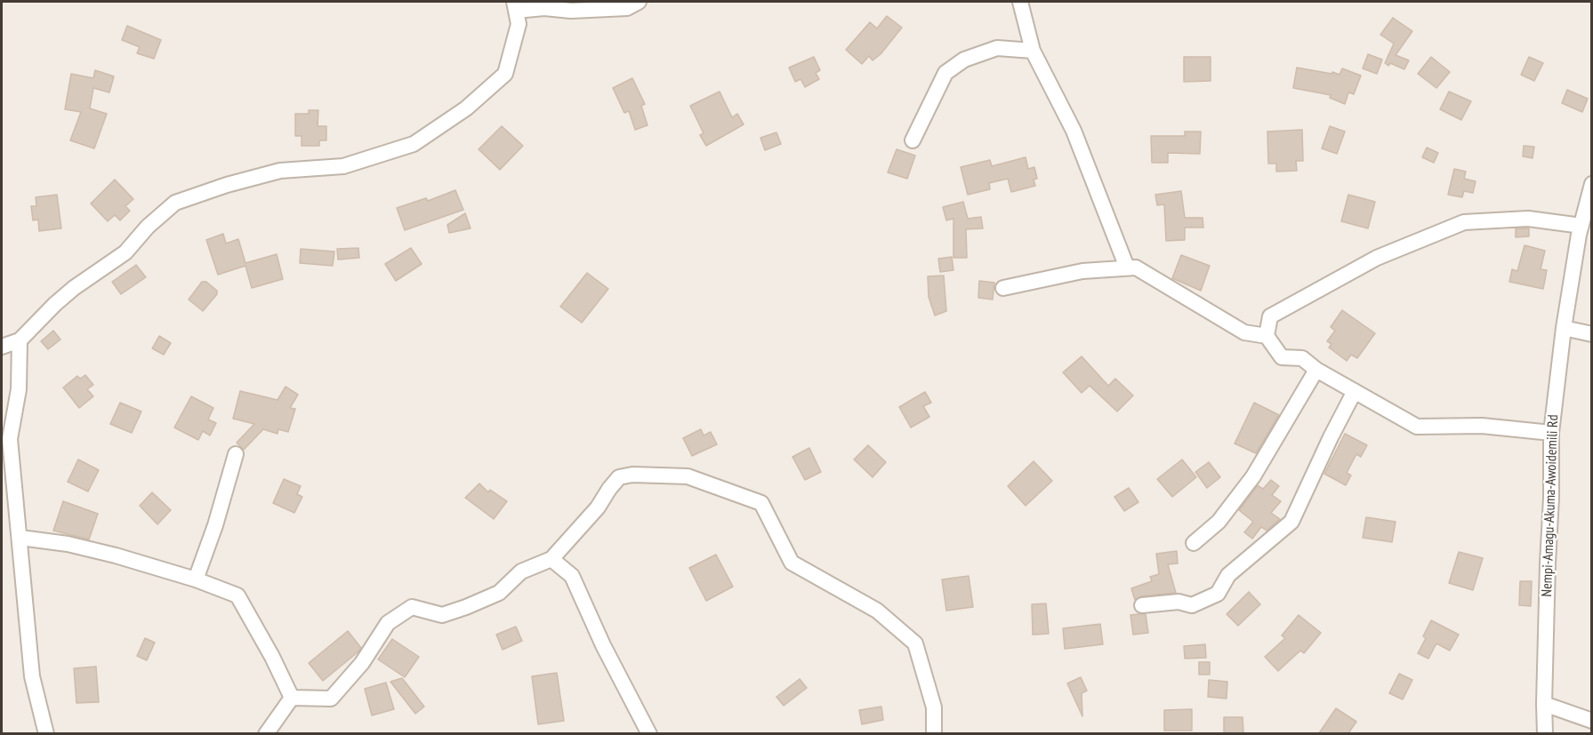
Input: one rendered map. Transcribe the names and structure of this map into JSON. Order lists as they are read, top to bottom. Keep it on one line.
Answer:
{"streets":{"street":["Nempi-Amagu-Akuma-Awoidemili Rd"]}}
